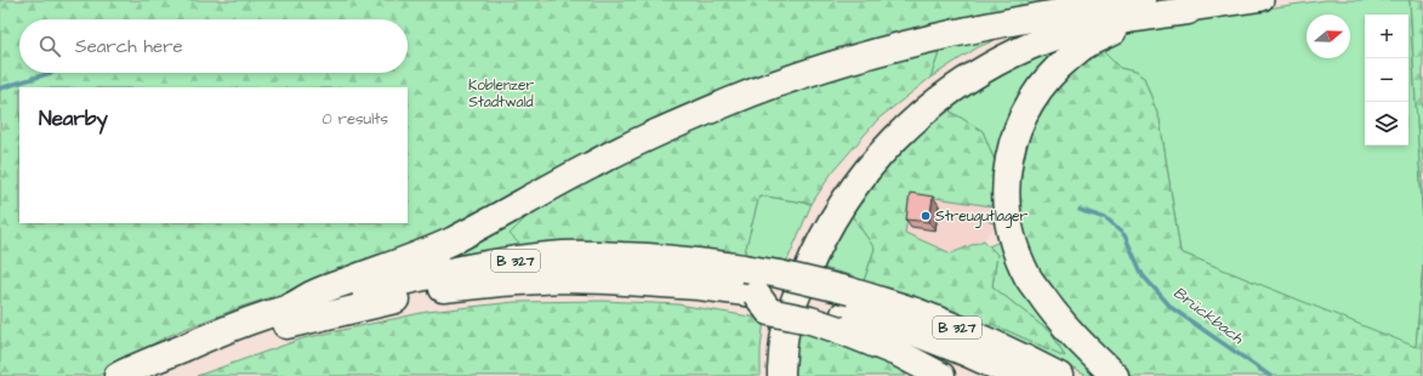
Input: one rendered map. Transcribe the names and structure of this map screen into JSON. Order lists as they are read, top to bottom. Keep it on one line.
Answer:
{"streets":{"highway":["B 327"]},"water":["Brückbach"],"parks":["Koblenzer Stadtwald"],"places":["Streugutlager"],"north":"right","page":{"map_buttons":["+","−"],"search":"Search here","heading":["Nearby","0 results"]}}
